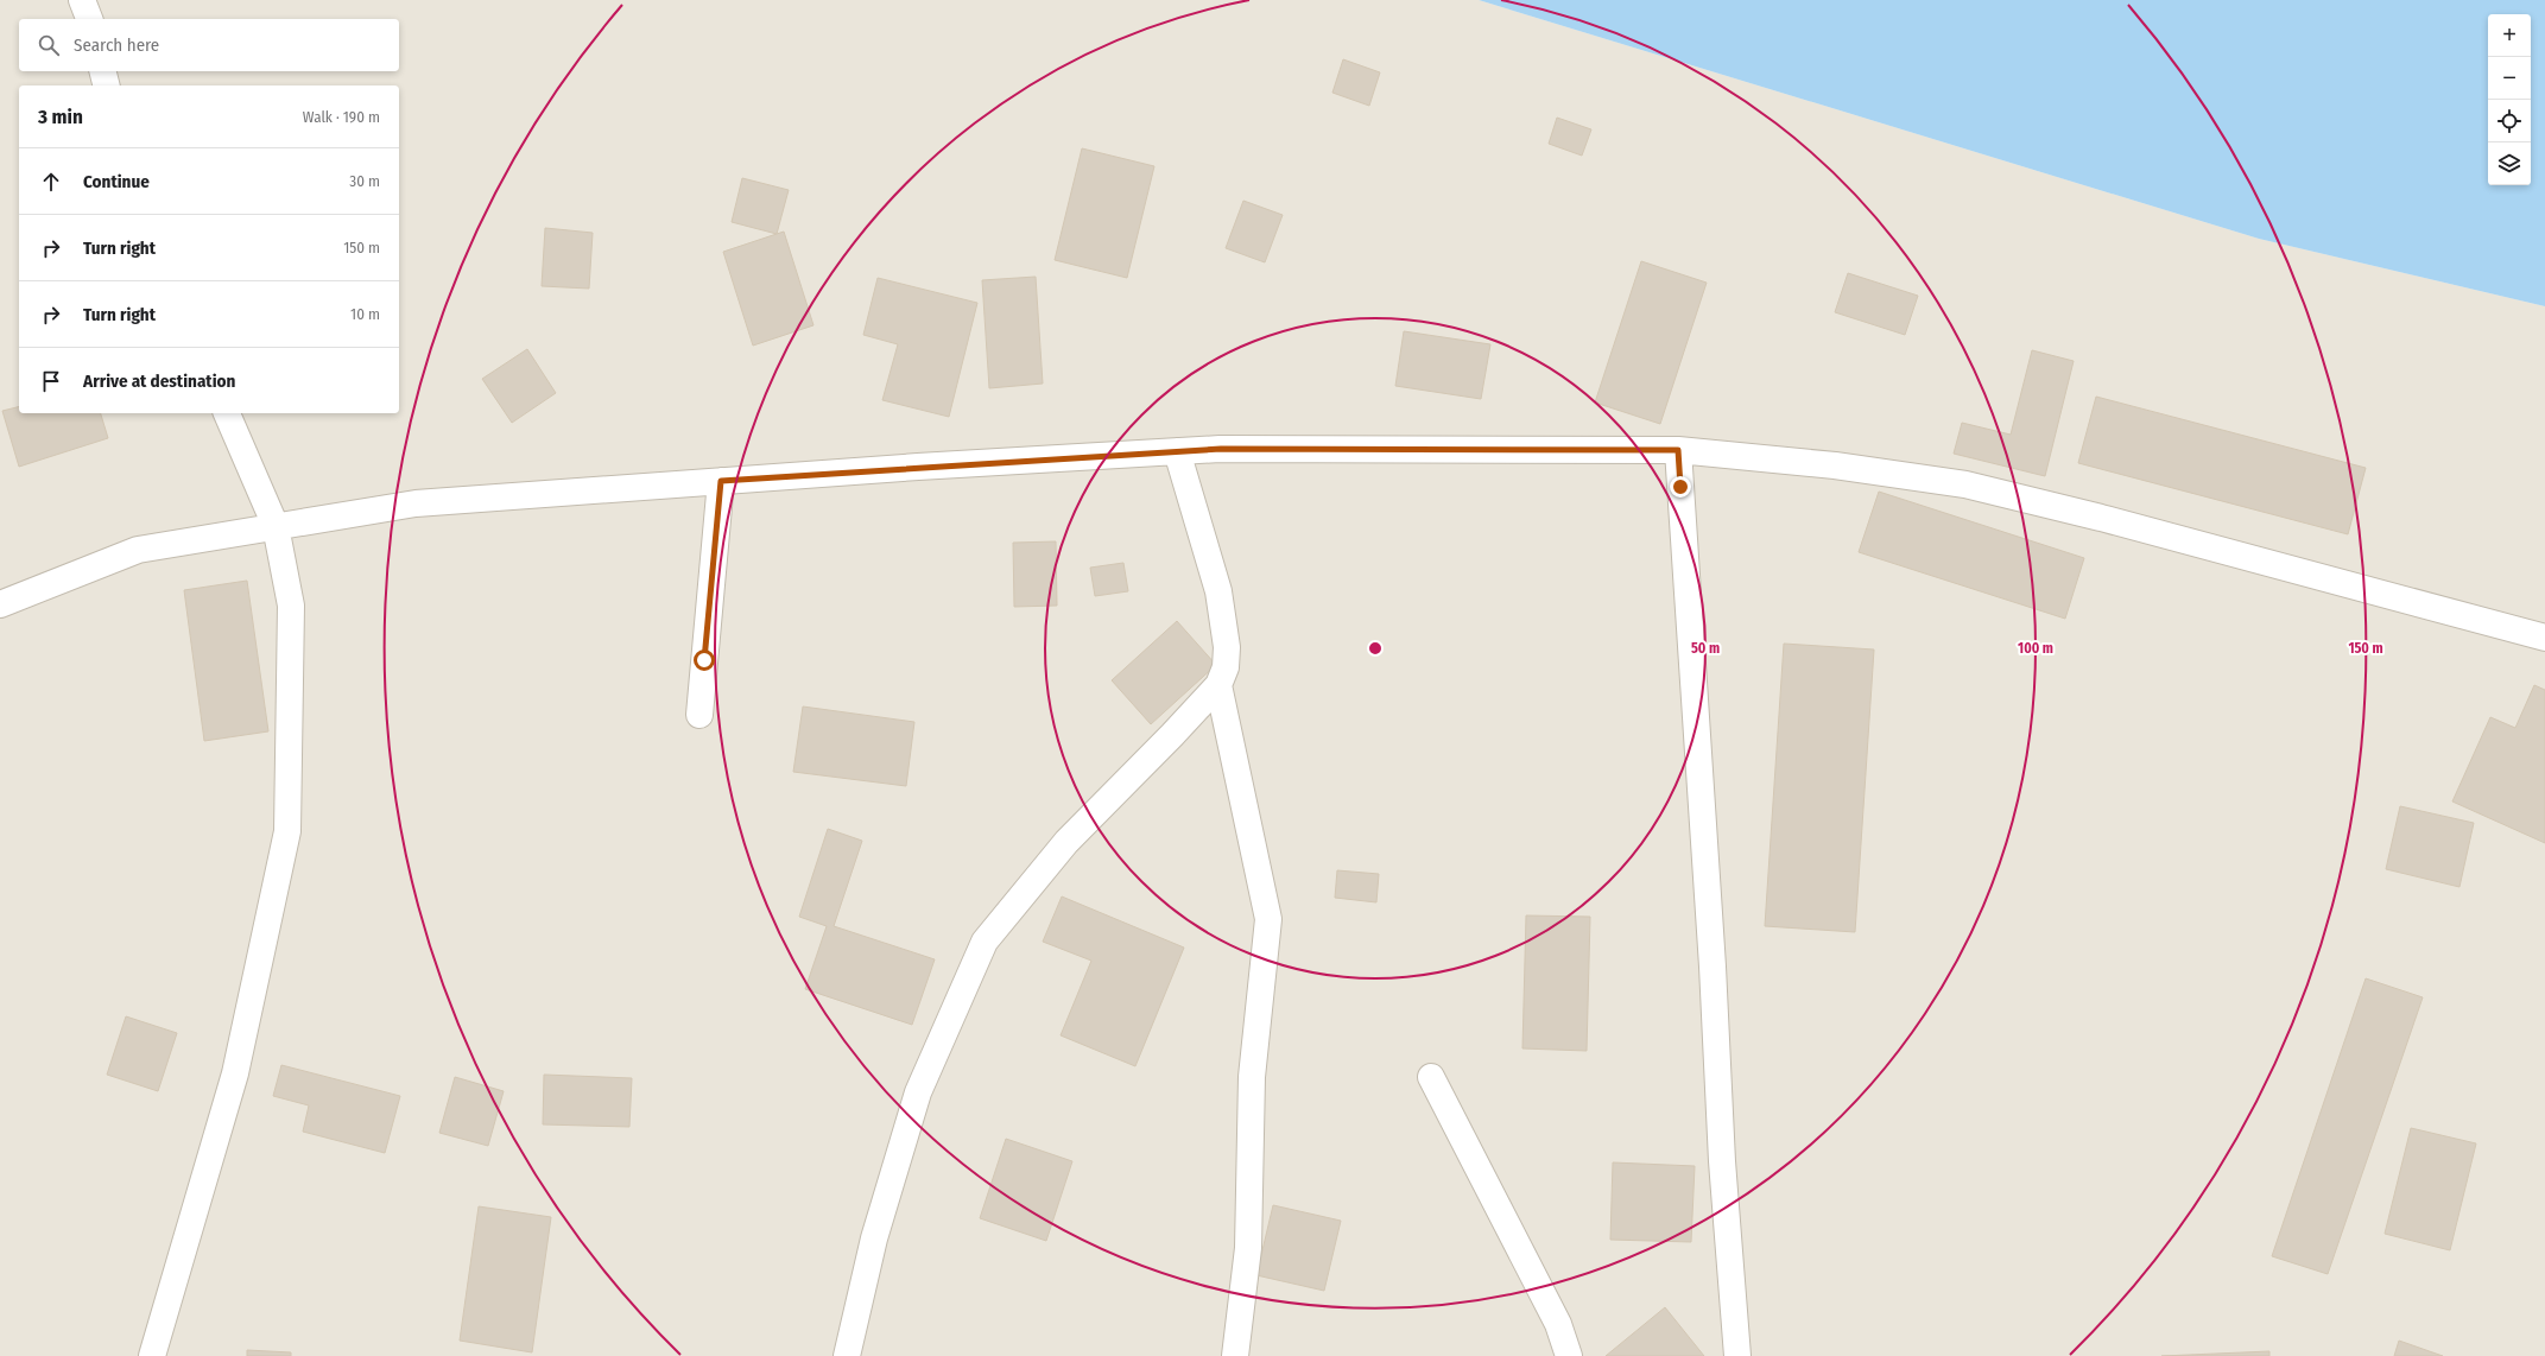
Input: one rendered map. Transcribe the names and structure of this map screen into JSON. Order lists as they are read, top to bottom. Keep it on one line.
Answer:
{"page":{"map_buttons":["+","−"],"search":"Search here","heading":["3 min","Walk · 190 m"],"list":[["Continue","30 m"],["Turn right","150 m"],["Turn right","10 m"],"Arrive at destination"]},"rings":["50 m","100 m","150 m"]}
